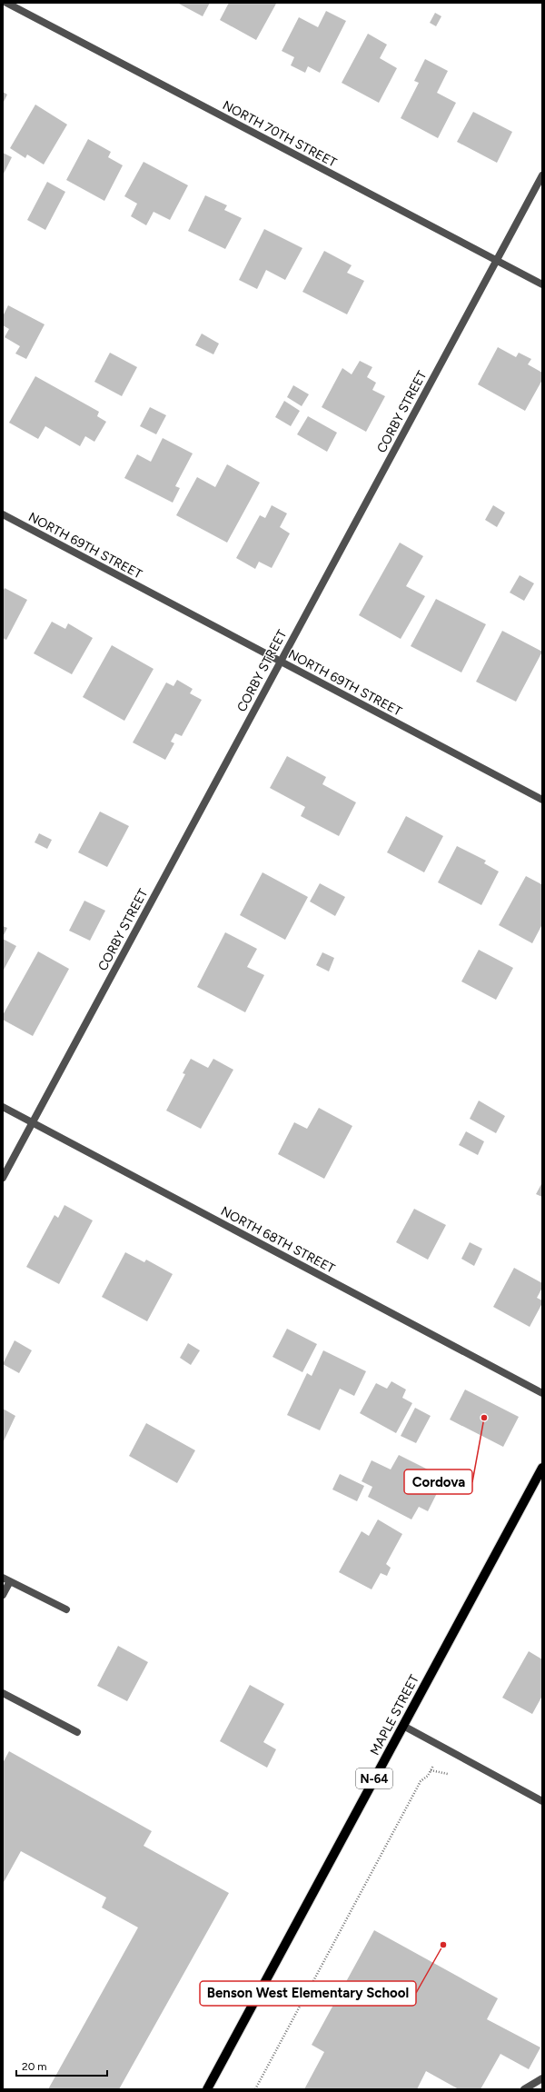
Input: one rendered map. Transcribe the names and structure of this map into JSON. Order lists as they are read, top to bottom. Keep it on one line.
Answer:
{"streets":{"main road":["MAPLE STREET","N-64"],"street":["NORTH 70TH STREET","CORBY STREET","NORTH 69TH STREET","NORTH 68TH STREET"]},"crossings":[["NORTH 70TH STREET","CORBY STREET"],["CORBY STREET","NORTH 69TH STREET"],["CORBY STREET","NORTH 68TH STREET"]],"places":["Cordova","Benson West Elementary School"],"scale_bar":"20 m"}
